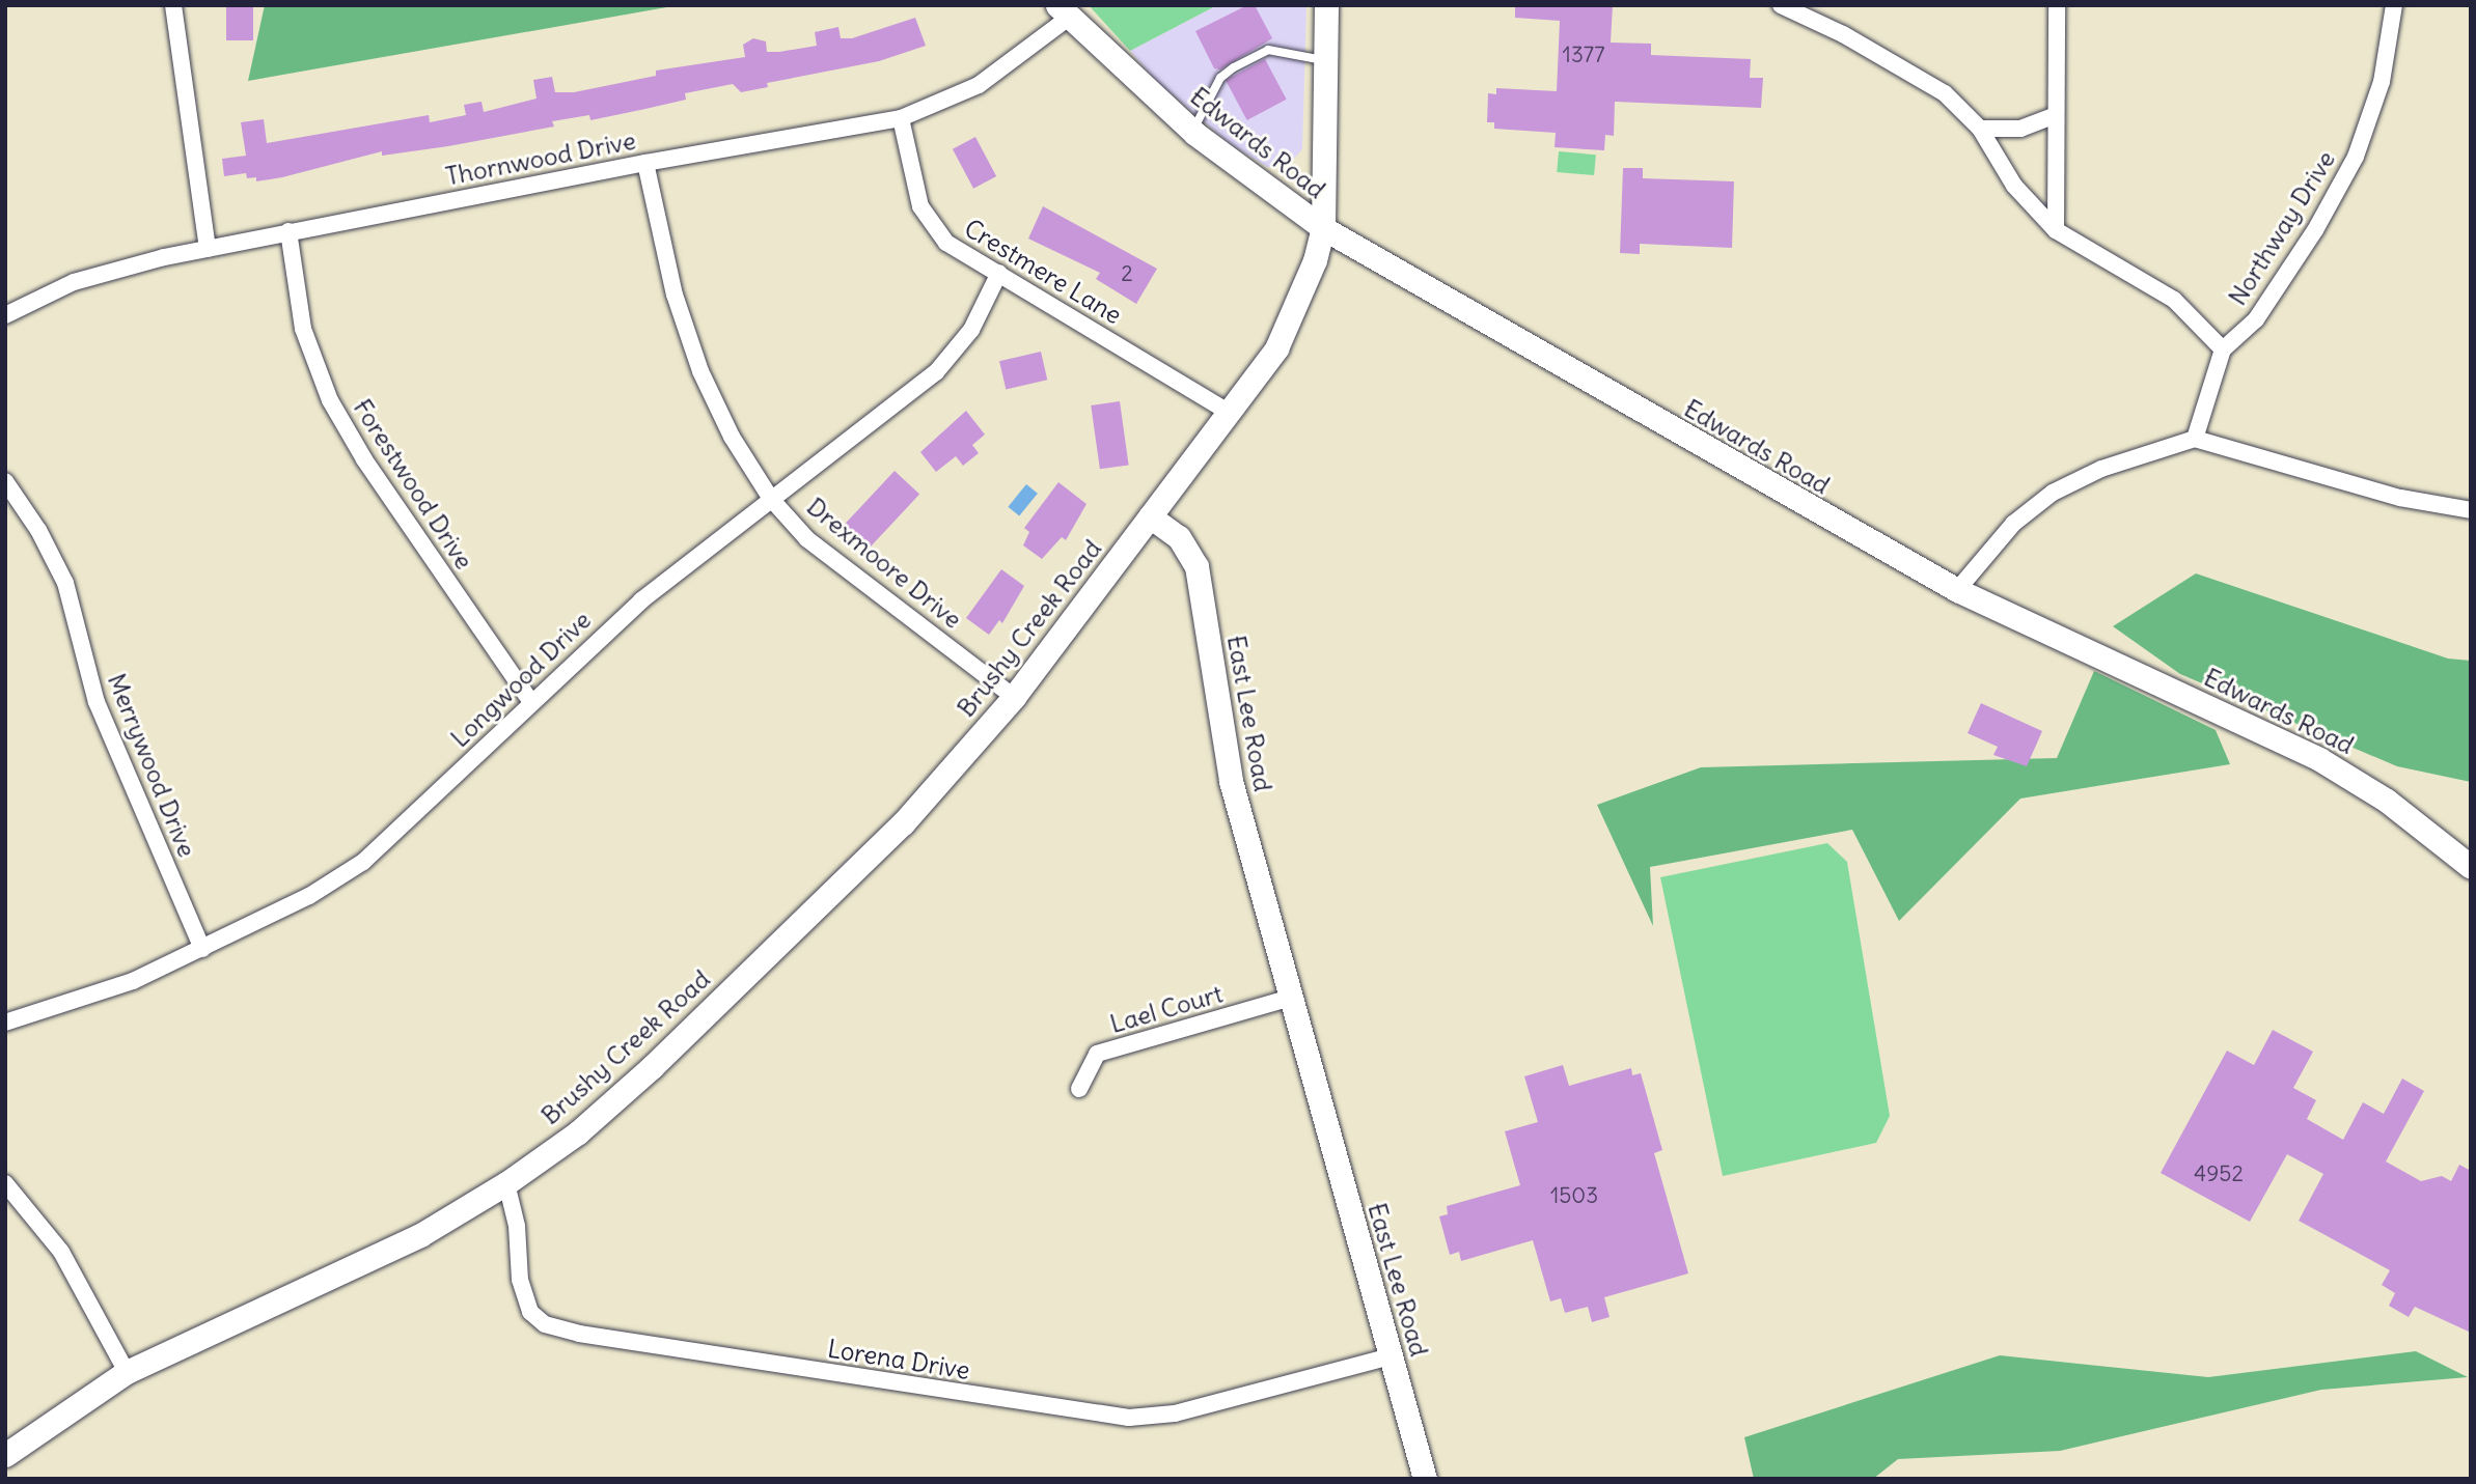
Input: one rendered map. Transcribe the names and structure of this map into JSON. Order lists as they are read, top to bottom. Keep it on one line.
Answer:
{"streets":{"street":["Edwards Road","Thornwood Drive","Northway Drive","Crestmere Lane","Forestwood Drive","Drexmoore Drive","Brushy Creek Road","Longwood Drive","East Lee Road","Merrywood Drive","Lael Court","Lorena Drive"]},"crossings":[["Edwards Road","Thornwood Drive"],["Thornwood Drive","Crestmere Lane"],["Thornwood Drive","Forestwood Drive"],["Thornwood Drive","Drexmoore Drive"],["Crestmere Lane","Longwood Drive"],["Forestwood Drive","Longwood Drive"],["Drexmoore Drive","Brushy Creek Road"],["Drexmoore Drive","Longwood Drive"],["Brushy Creek Road","East Lee Road"],["Brushy Creek Road","Lorena Drive"],["Longwood Drive","Merrywood Drive"],["East Lee Road","Lael Court"],["East Lee Road","Lorena Drive"]],"house_numbers":["1377","2","4952","1503"]}
